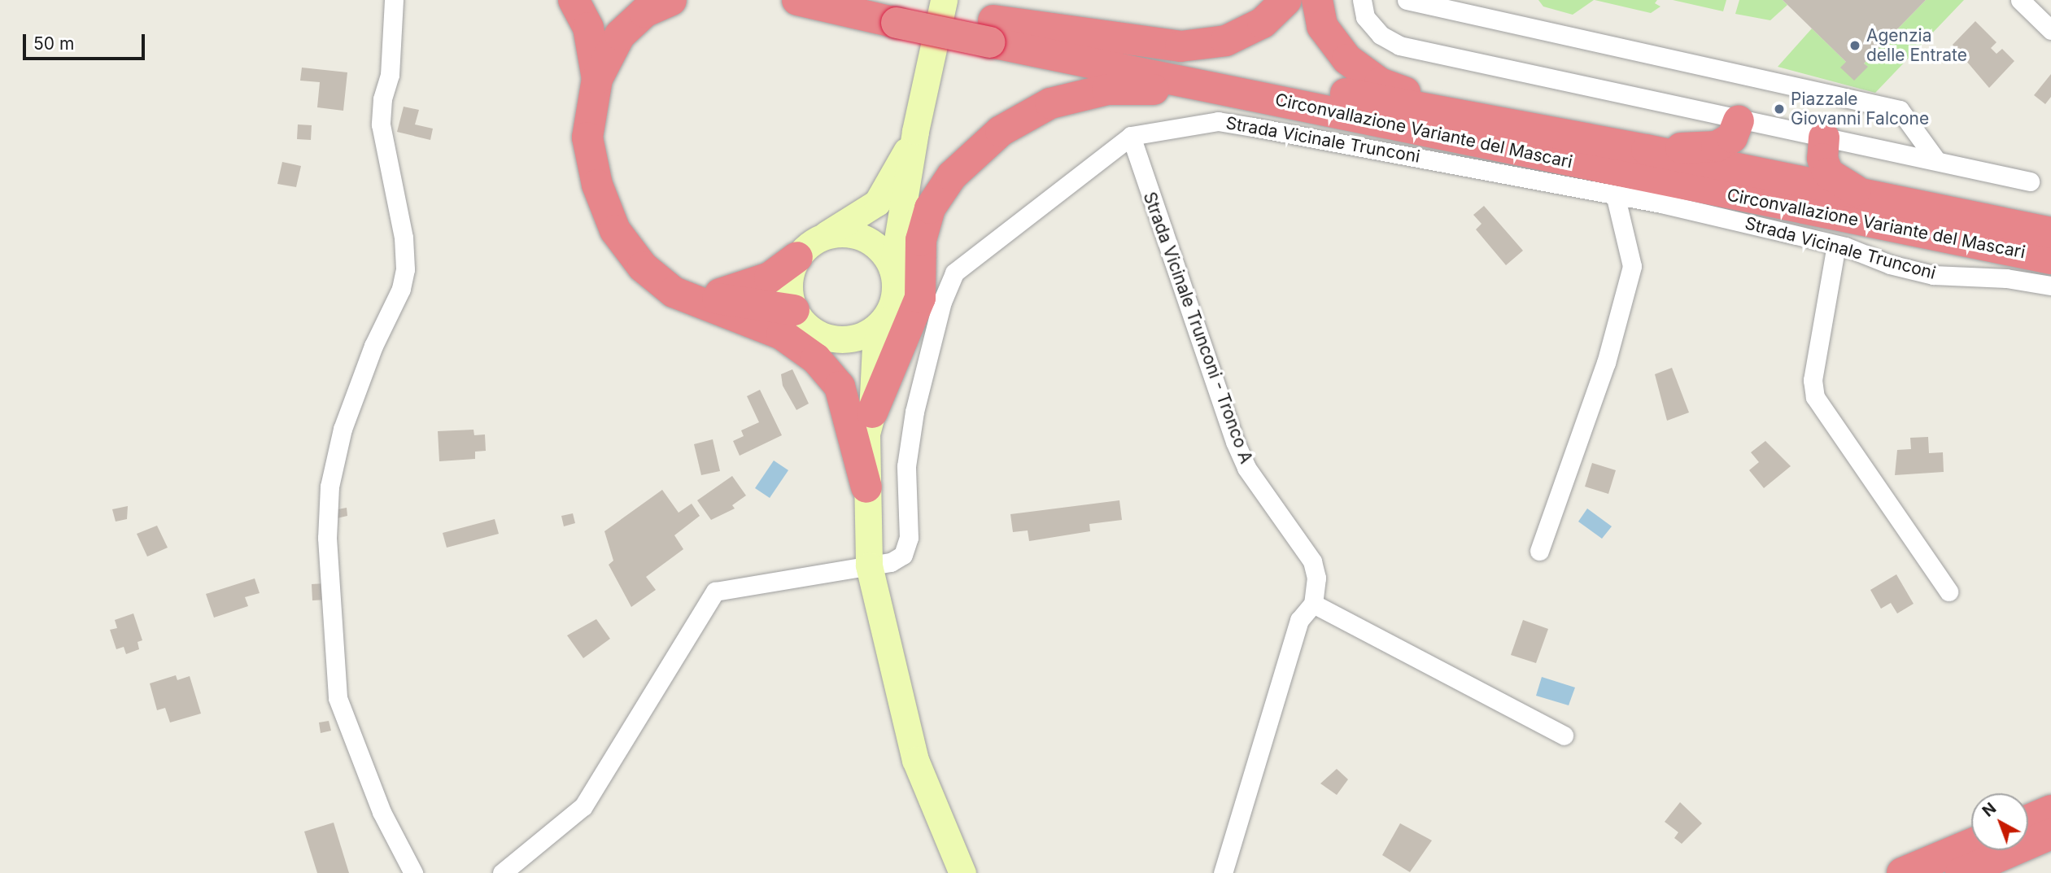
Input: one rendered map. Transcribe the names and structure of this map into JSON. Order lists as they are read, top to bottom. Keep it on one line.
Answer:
{"streets":{"highway":["Circonvallazione Variante del Mascari"],"street":["Strada Vicinale Trunconi","Strada Vicinale Trunconi - Tronco A"]},"crossings":[["Strada Vicinale Trunconi","Strada Vicinale Trunconi - Tronco A"]],"places":["Agenzia delle Entrate","Piazzale Giovanni Falcone"],"scale_bar":"50 m","north":"top left"}
